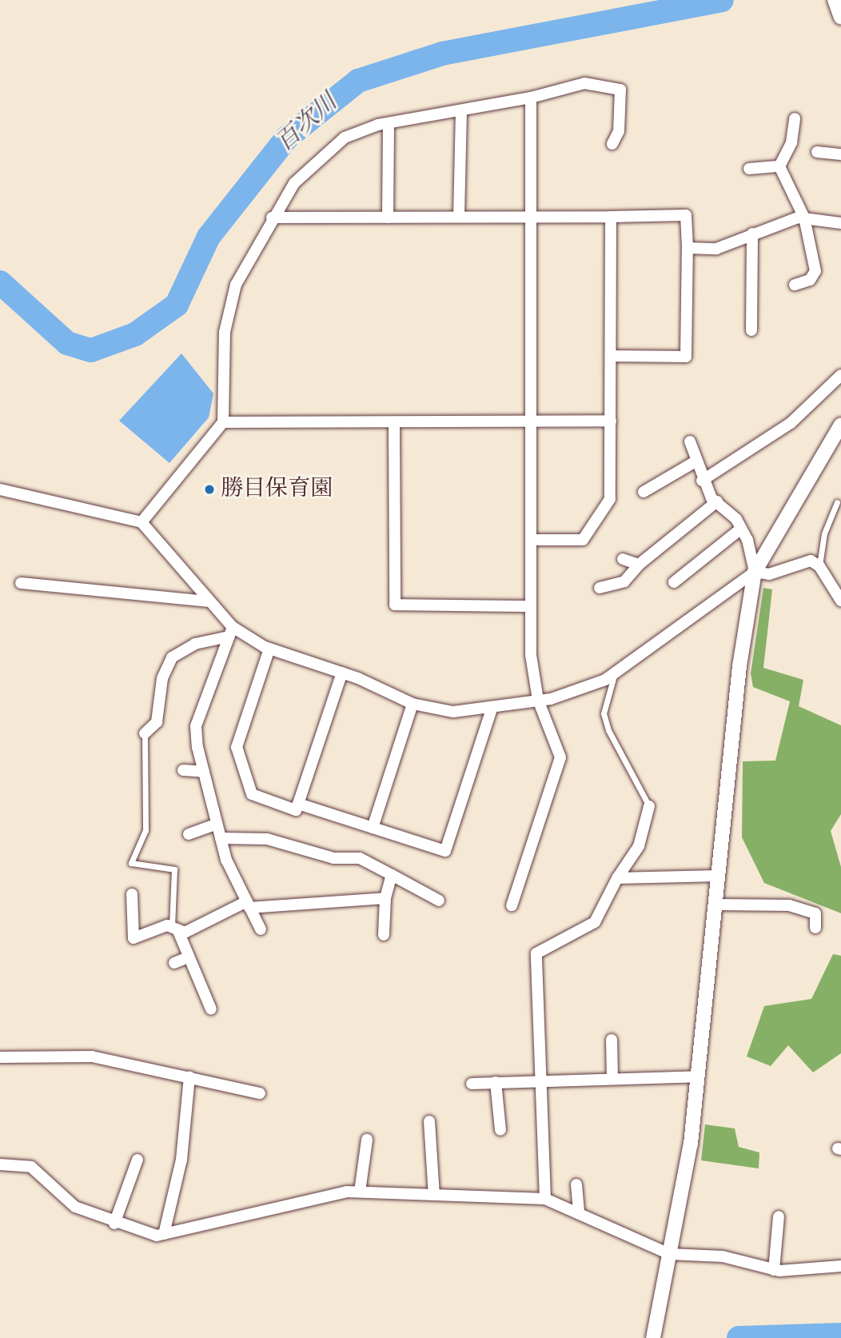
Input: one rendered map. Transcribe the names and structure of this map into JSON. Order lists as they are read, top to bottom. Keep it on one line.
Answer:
{"water":["百次川"],"places":["勝目保育園"]}
